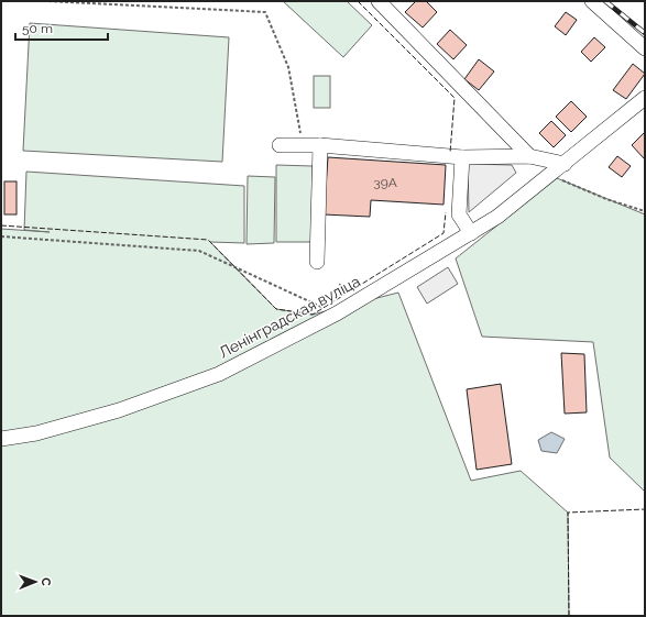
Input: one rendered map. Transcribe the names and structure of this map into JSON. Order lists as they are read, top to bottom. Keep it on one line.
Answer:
{"streets":{"street":["Ленінградская вуліца"]},"house_numbers":["39А"],"scale_bar":"50 m","north":"right"}
